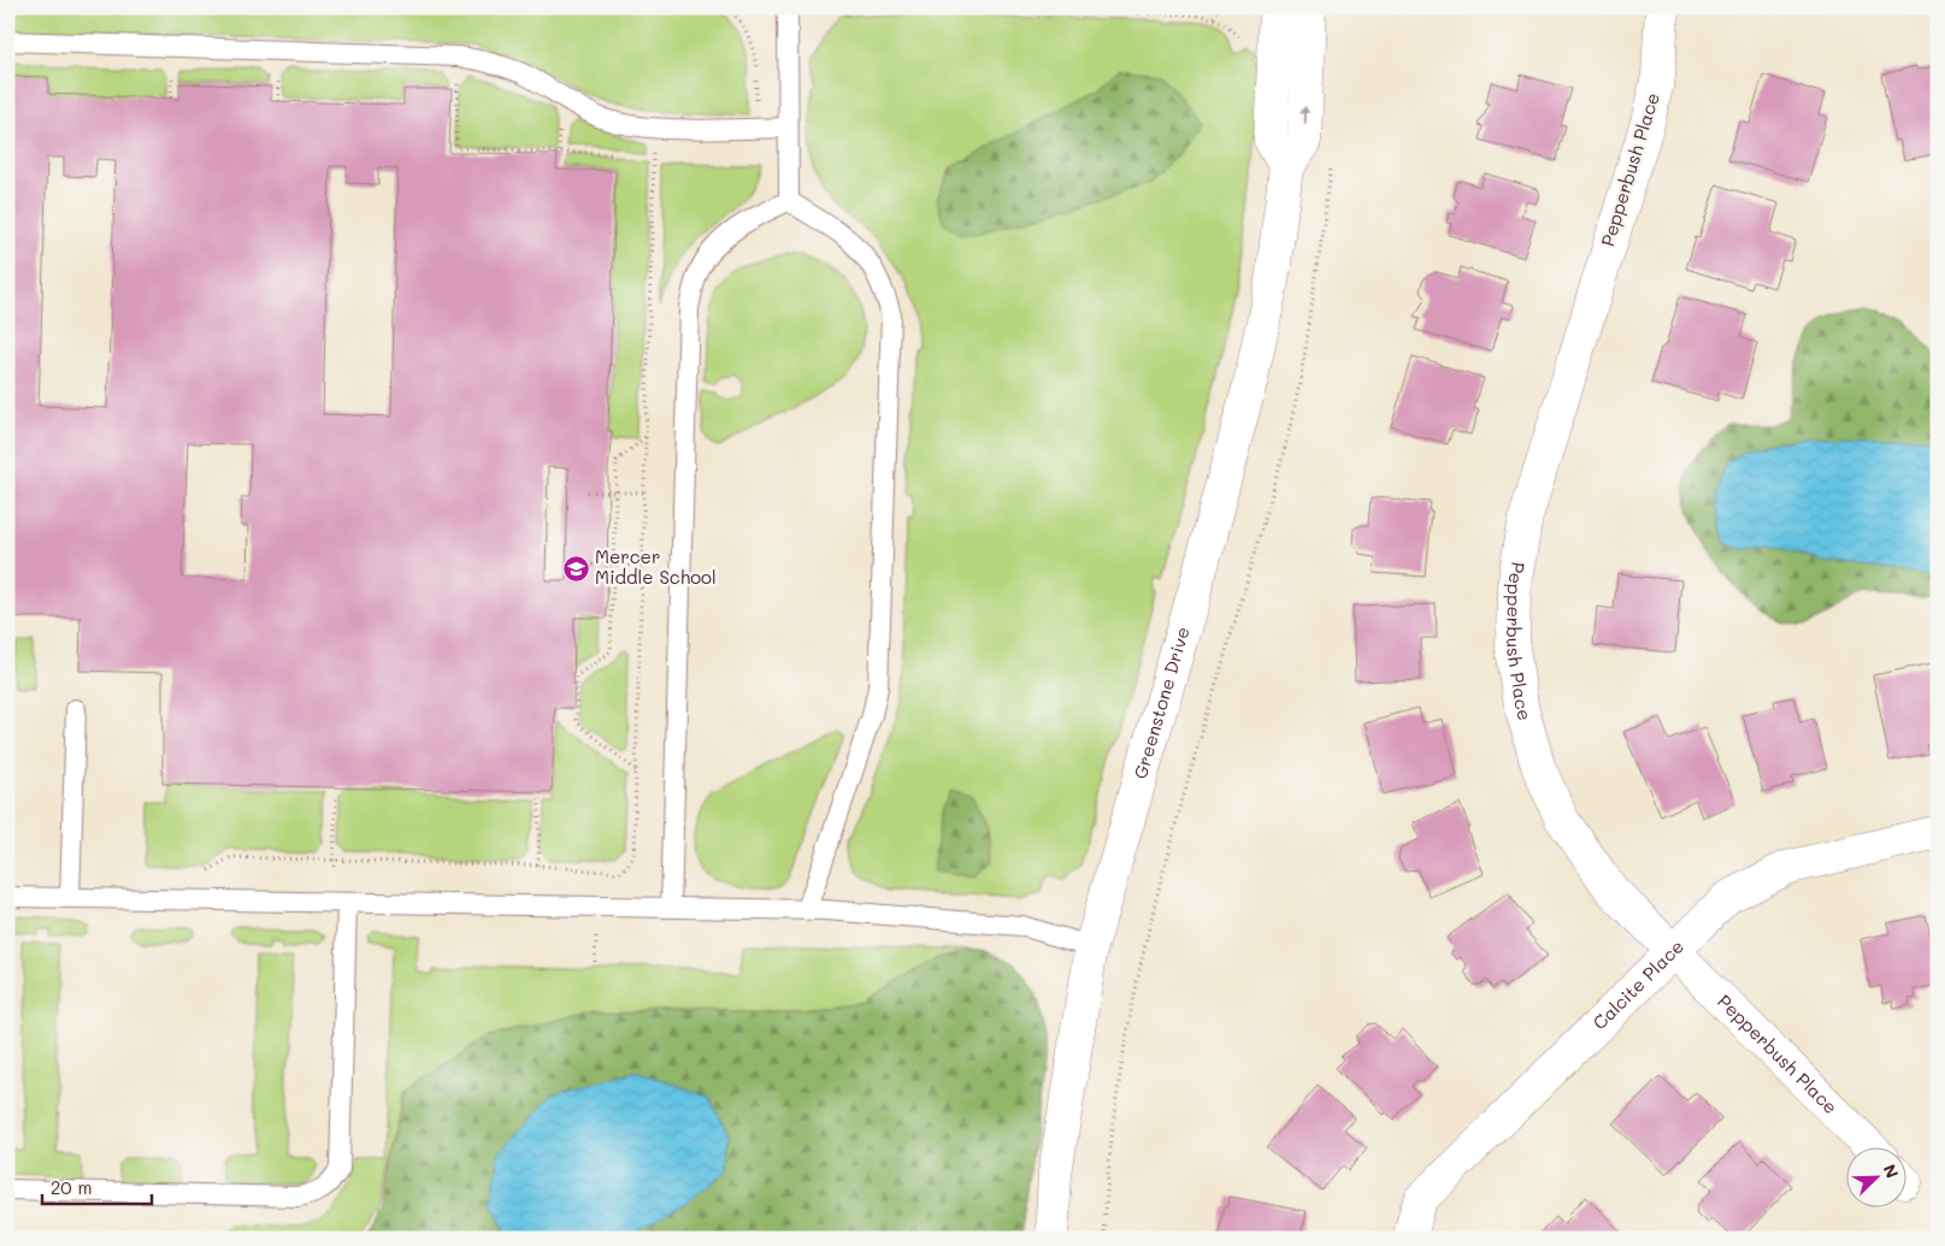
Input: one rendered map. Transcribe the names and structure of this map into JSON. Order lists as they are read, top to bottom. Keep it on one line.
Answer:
{"streets":{"street":["Pepperbush Place","Greenstone Drive","Calcite Place"]},"crossings":[["Pepperbush Place","Calcite Place"]],"places":{"school or university":["Mercer Middle School"]},"scale_bar":"20 m","north":"top right"}
